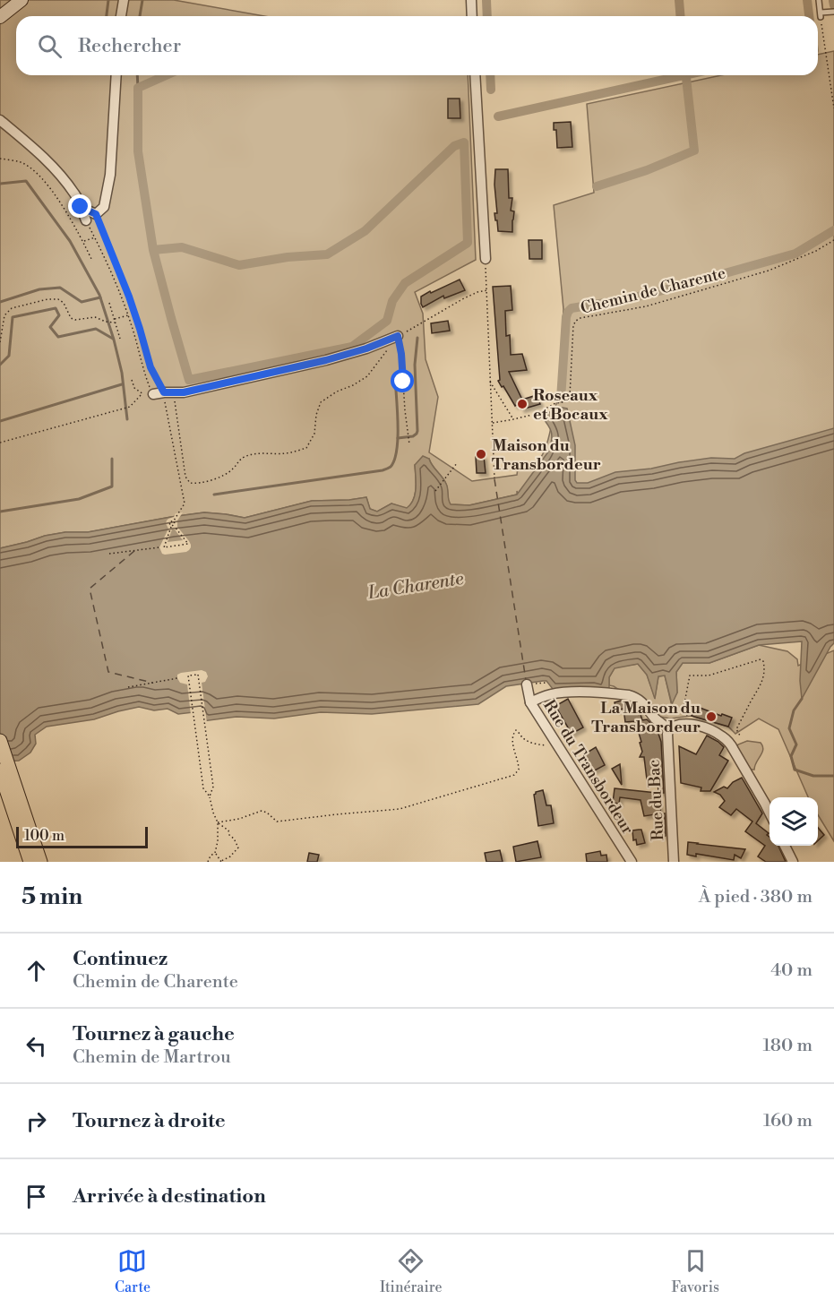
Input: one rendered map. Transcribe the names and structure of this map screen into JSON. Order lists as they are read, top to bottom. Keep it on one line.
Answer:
{"streets":{"street":["Rue du Transbordeur","Rue du Bac"],"path":["Chemin de Charente"]},"water":["La Charente"],"places":["Roseaux et Bocaux","Maison du Transbordeur","La Maison du Transbordeur"],"scale_bar":"100 m","page":{"search":"Rechercher","scale":"100 m","heading":["5 min","À pied · 380 m"],"list":[["Continuez","Chemin de Charente","40 m"],["Tournez à gauche","Chemin de Martrou","180 m"],["Tournez à droite","160 m"],"Arrivée à destination"],"nav":["Carte","Itinéraire","Favoris"]}}
